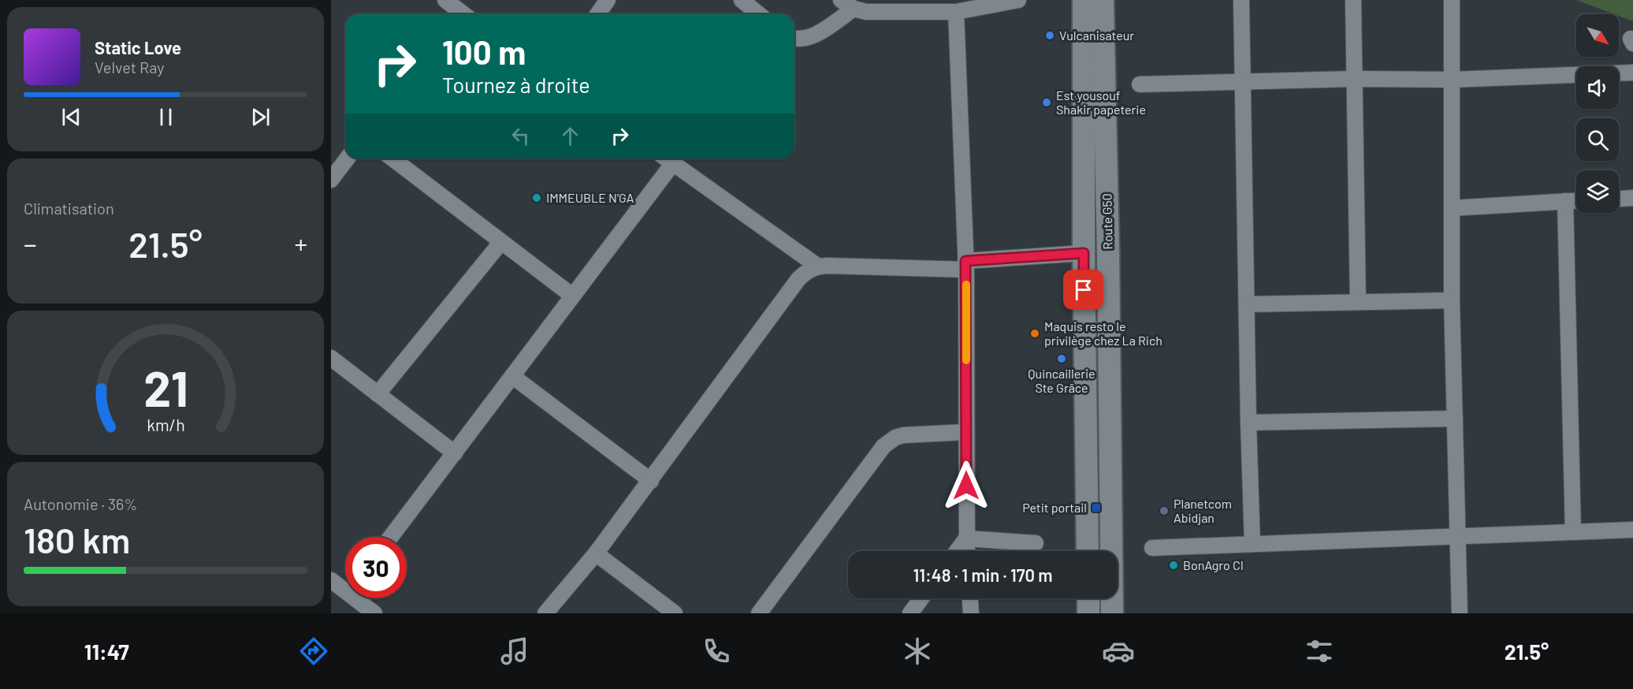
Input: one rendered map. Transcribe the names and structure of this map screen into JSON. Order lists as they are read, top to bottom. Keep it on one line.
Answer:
{"streets":{"street":["Route G50"]},"places":{"other":["Vulcanisateur","Est yousouf Shakir papeterie","IMMEUBLE N'GA","Maquis resto le privilège chez La Rich","Quincaillerie Ste Grâce","Planetcom Abidjan","BonAgro CI"],"transit":["Petit portail"]},"north":"bottom right","page":{"turn":["100 m","Tournez à droite"],"song":["Static Love","Velvet Ray"],"tile":["Climatisation",["Autonomie · 36%","180 km"]],"heat":["−","21.5°","+"],"limit":"30","trip":"11:48 · 1 min · 170 m","tabs":["11:47","21.5°"],"gauge":["21","km/h"]}}
